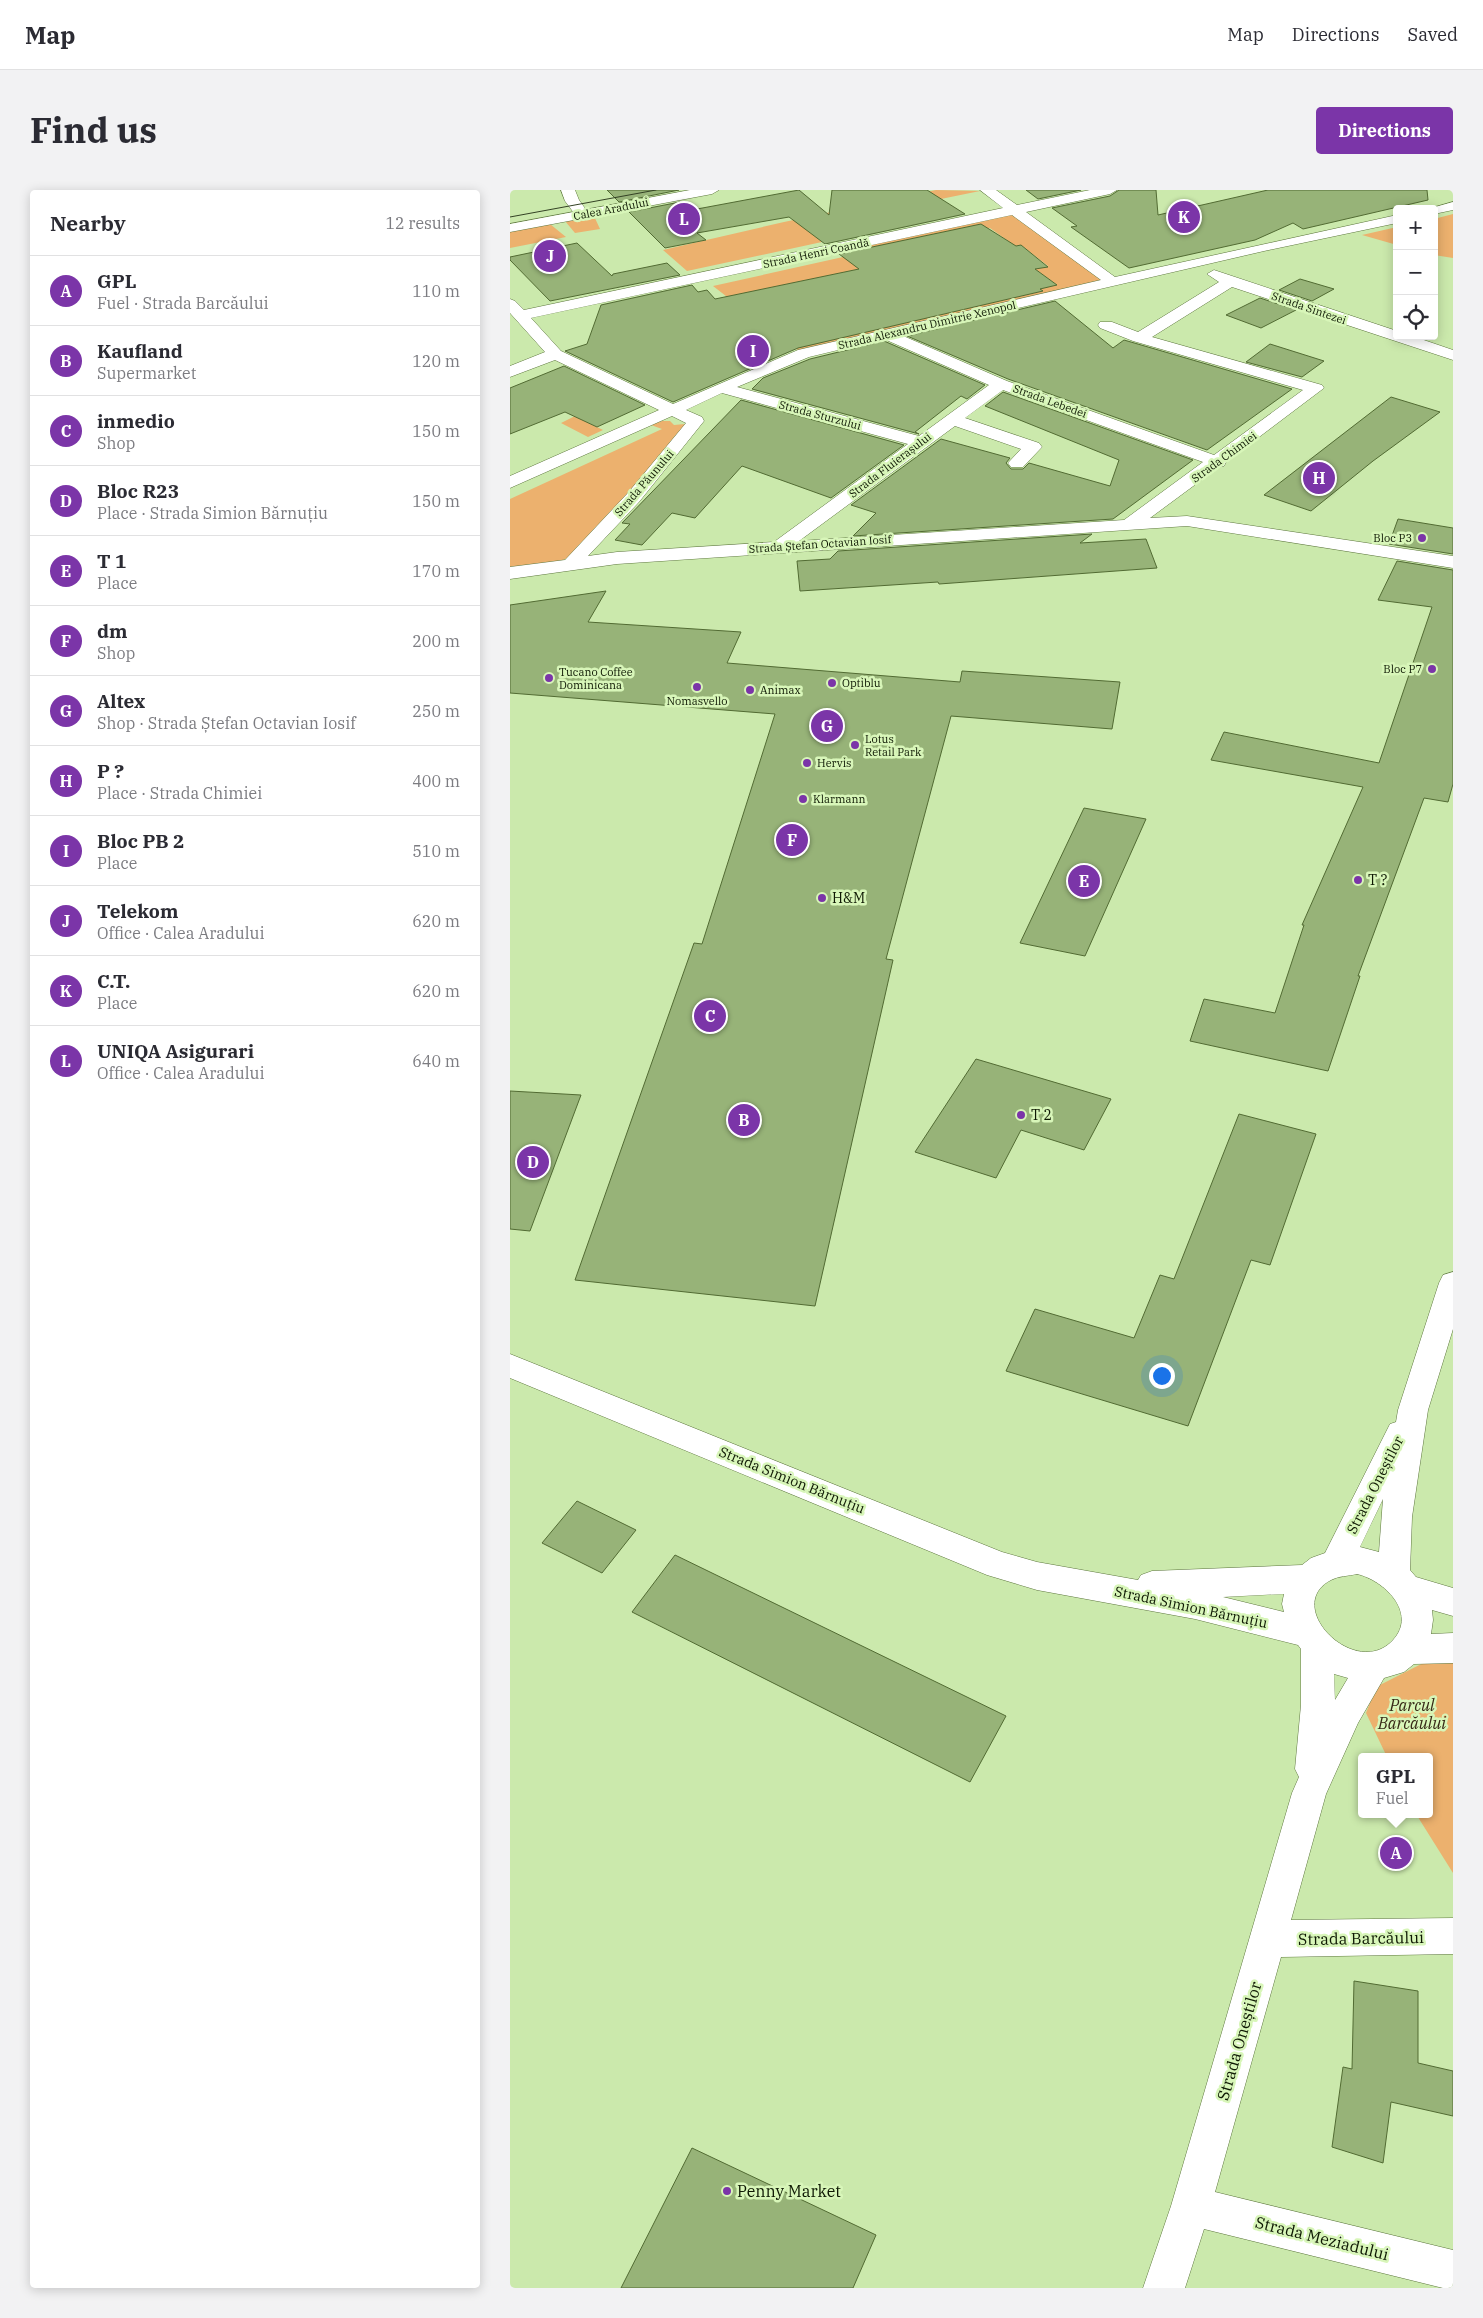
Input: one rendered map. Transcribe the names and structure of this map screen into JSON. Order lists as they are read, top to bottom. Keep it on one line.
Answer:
{"streets":{"street":["Calea Aradului","Strada Henri Coandă","Strada Sintezei","Strada Alexandru Dimitrie Xenopol","Strada Lebedei","Strada Sturzului","Strada Chimiei","Strada Fluierașului","Strada Păunului","Strada Ștefan Octavian Iosif","Strada Simion Bărnuțiu","Strada Oneștilor","Strada Barcăului","Strada Meziadului"]},"crossings":[["Strada Alexandru Dimitrie Xenopol","Strada Lebedei"],["Strada Alexandru Dimitrie Xenopol","Strada Sturzului"],["Strada Alexandru Dimitrie Xenopol","Strada Păunului"],["Strada Lebedei","Strada Chimiei"],["Strada Lebedei","Strada Fluierașului"],["Strada Sturzului","Strada Fluierașului"],["Strada Chimiei","Strada Ștefan Octavian Iosif"],["Strada Fluierașului","Strada Ștefan Octavian Iosif"],["Strada Păunului","Strada Ștefan Octavian Iosif"],["Strada Simion Bărnuțiu","Strada Oneștilor"],["Strada Oneștilor","Strada Barcăului"],["Strada Oneștilor","Strada Meziadului"]],"parks":["Parcul Barcăului"],"places":["Bloc P3","Bloc P7","Tucano Coffee Dominicana","Optiblu","Nomasvello","Animax","Lotus Retail Park","Hervis","Klarmann","T ?","H&M","T 2","Penny Market"],"page":{"header":"Map","nav":["Map","Directions","Saved"],"title":"Find us","buttons":"Directions","heading":["Nearby","12 results"],"pins":["K","L","J","I","H","G","F","E","C","B","D","A"],"map_buttons":["+","−"],"list":[{"mark":"A","name":"GPL","note":"Fuel · Strada Barcăului","value":"110 m"},{"mark":"B","name":"Kaufland","note":"Supermarket","value":"120 m"},{"mark":"C","name":"inmedio","note":"Shop","value":"150 m"},{"mark":"D","name":"Bloc R23","note":"Place · Strada Simion Bărnuțiu","value":"150 m"},{"mark":"E","name":"T 1","note":"Place","value":"170 m"},{"mark":"F","name":"dm","note":"Shop","value":"200 m"},{"mark":"G","name":"Altex","note":"Shop · Strada Ștefan Octavian Iosif","value":"250 m"},{"mark":"H","name":"P ?","note":"Place · Strada Chimiei","value":"400 m"},{"mark":"I","name":"Bloc PB 2","note":"Place","value":"510 m"},{"mark":"J","name":"Telekom","note":"Office · Calea Aradului","value":"620 m"},{"mark":"K","name":"C.T.","note":"Place","value":"620 m"},{"mark":"L","name":"UNIQA Asigurari","note":"Office · Calea Aradului","value":"640 m"}],"popup":["GPL","Fuel"]}}
